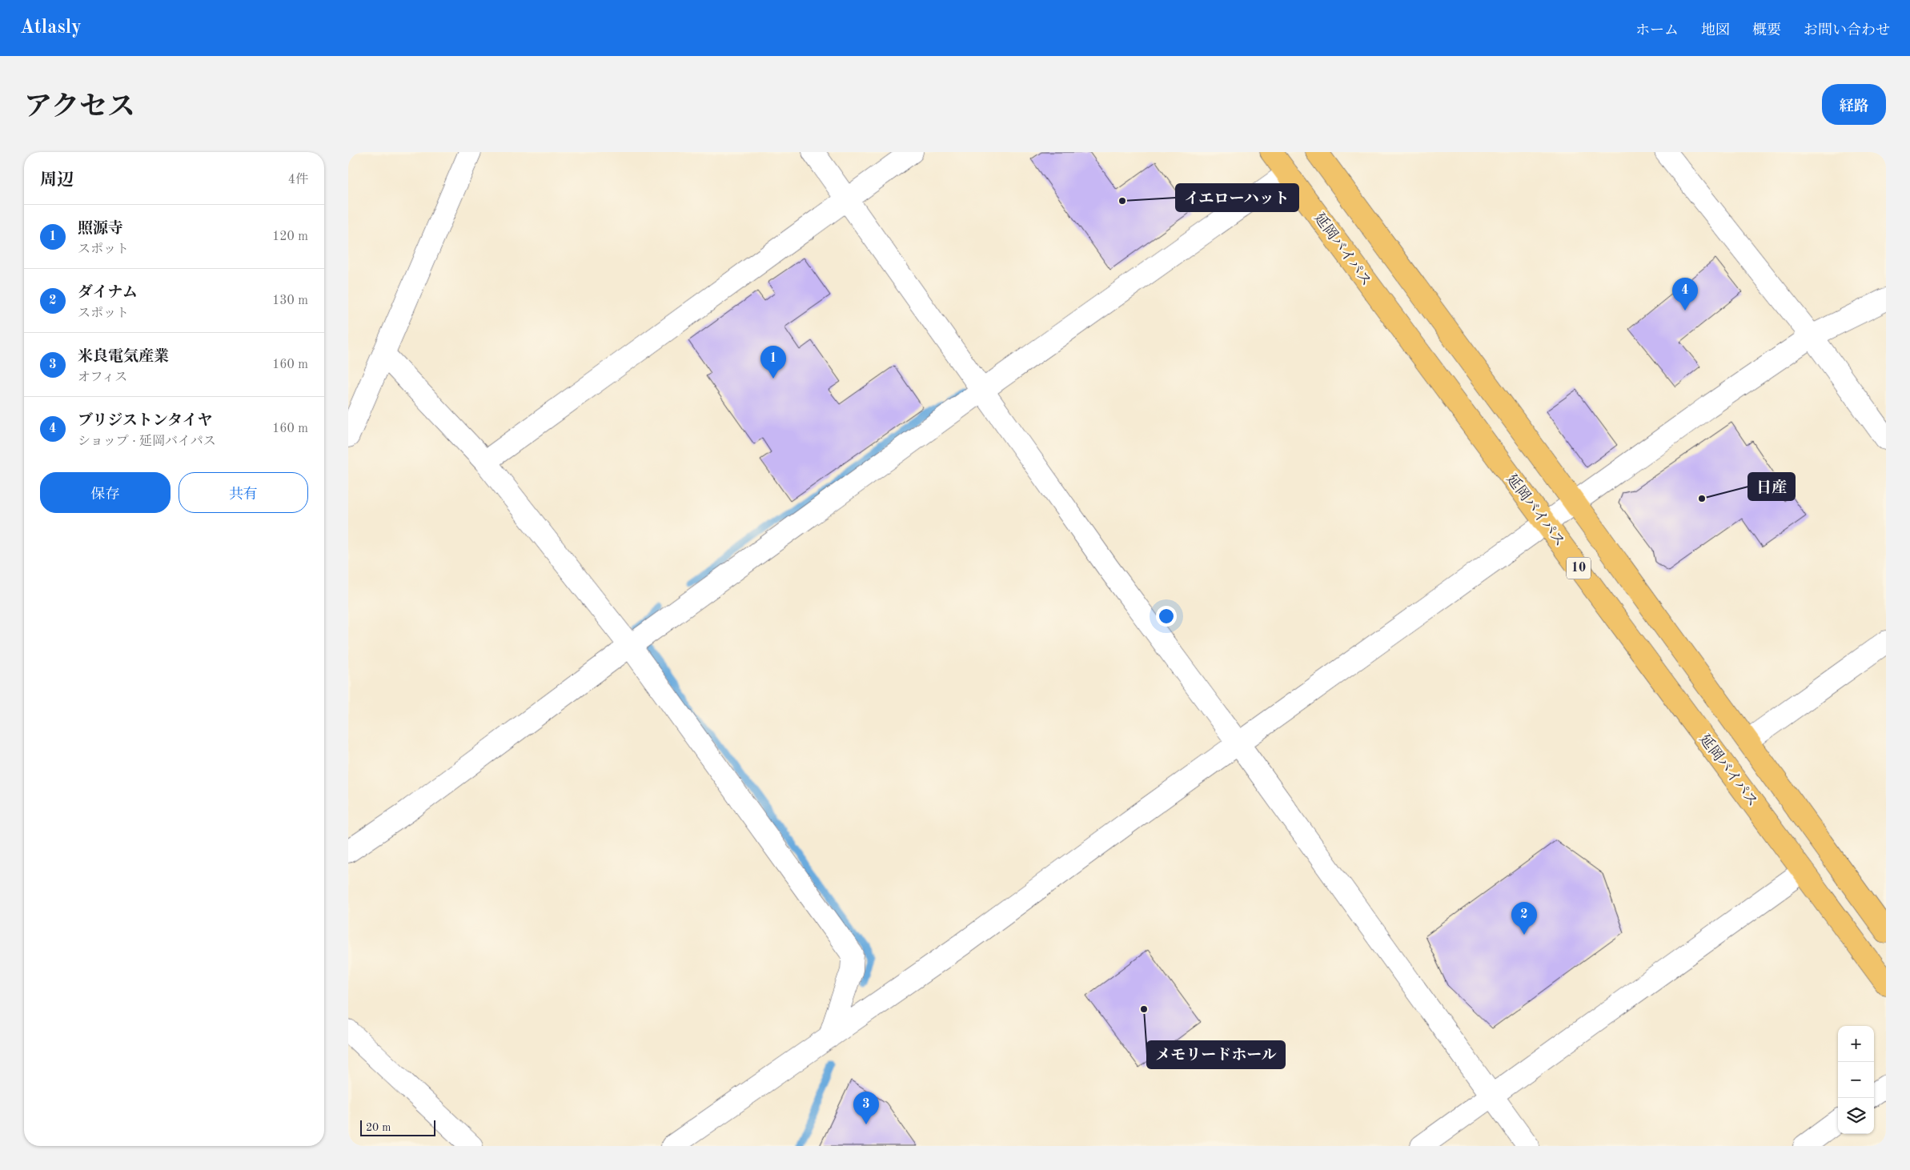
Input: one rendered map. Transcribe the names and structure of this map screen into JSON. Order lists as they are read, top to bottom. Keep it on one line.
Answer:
{"streets":{"highway":["延岡バイパス","10"]},"places":["イエローハット","日産","メモリードホール"],"scale_bar":"20 m","page":{"header":"Atlasly","nav":["ホーム","地図","概要","お問い合わせ"],"title":"アクセス","buttons":["経路",["保存","共有"]],"heading":["周辺","4件"],"list":[{"mark":"1","name":"照源寺","note":"スポット","value":"120 m"},{"mark":"2","name":"ダイナム","note":"スポット","value":"130 m"},{"mark":"3","name":"米良電気産業","note":"オフィス","value":"160 m"},{"mark":"4","name":"ブリジストンタイヤ","note":"ショップ · 延岡バイパス","value":"160 m"}],"pins":["4","1","2","3"],"map_buttons":["+","−"],"scale":"20 m"}}
